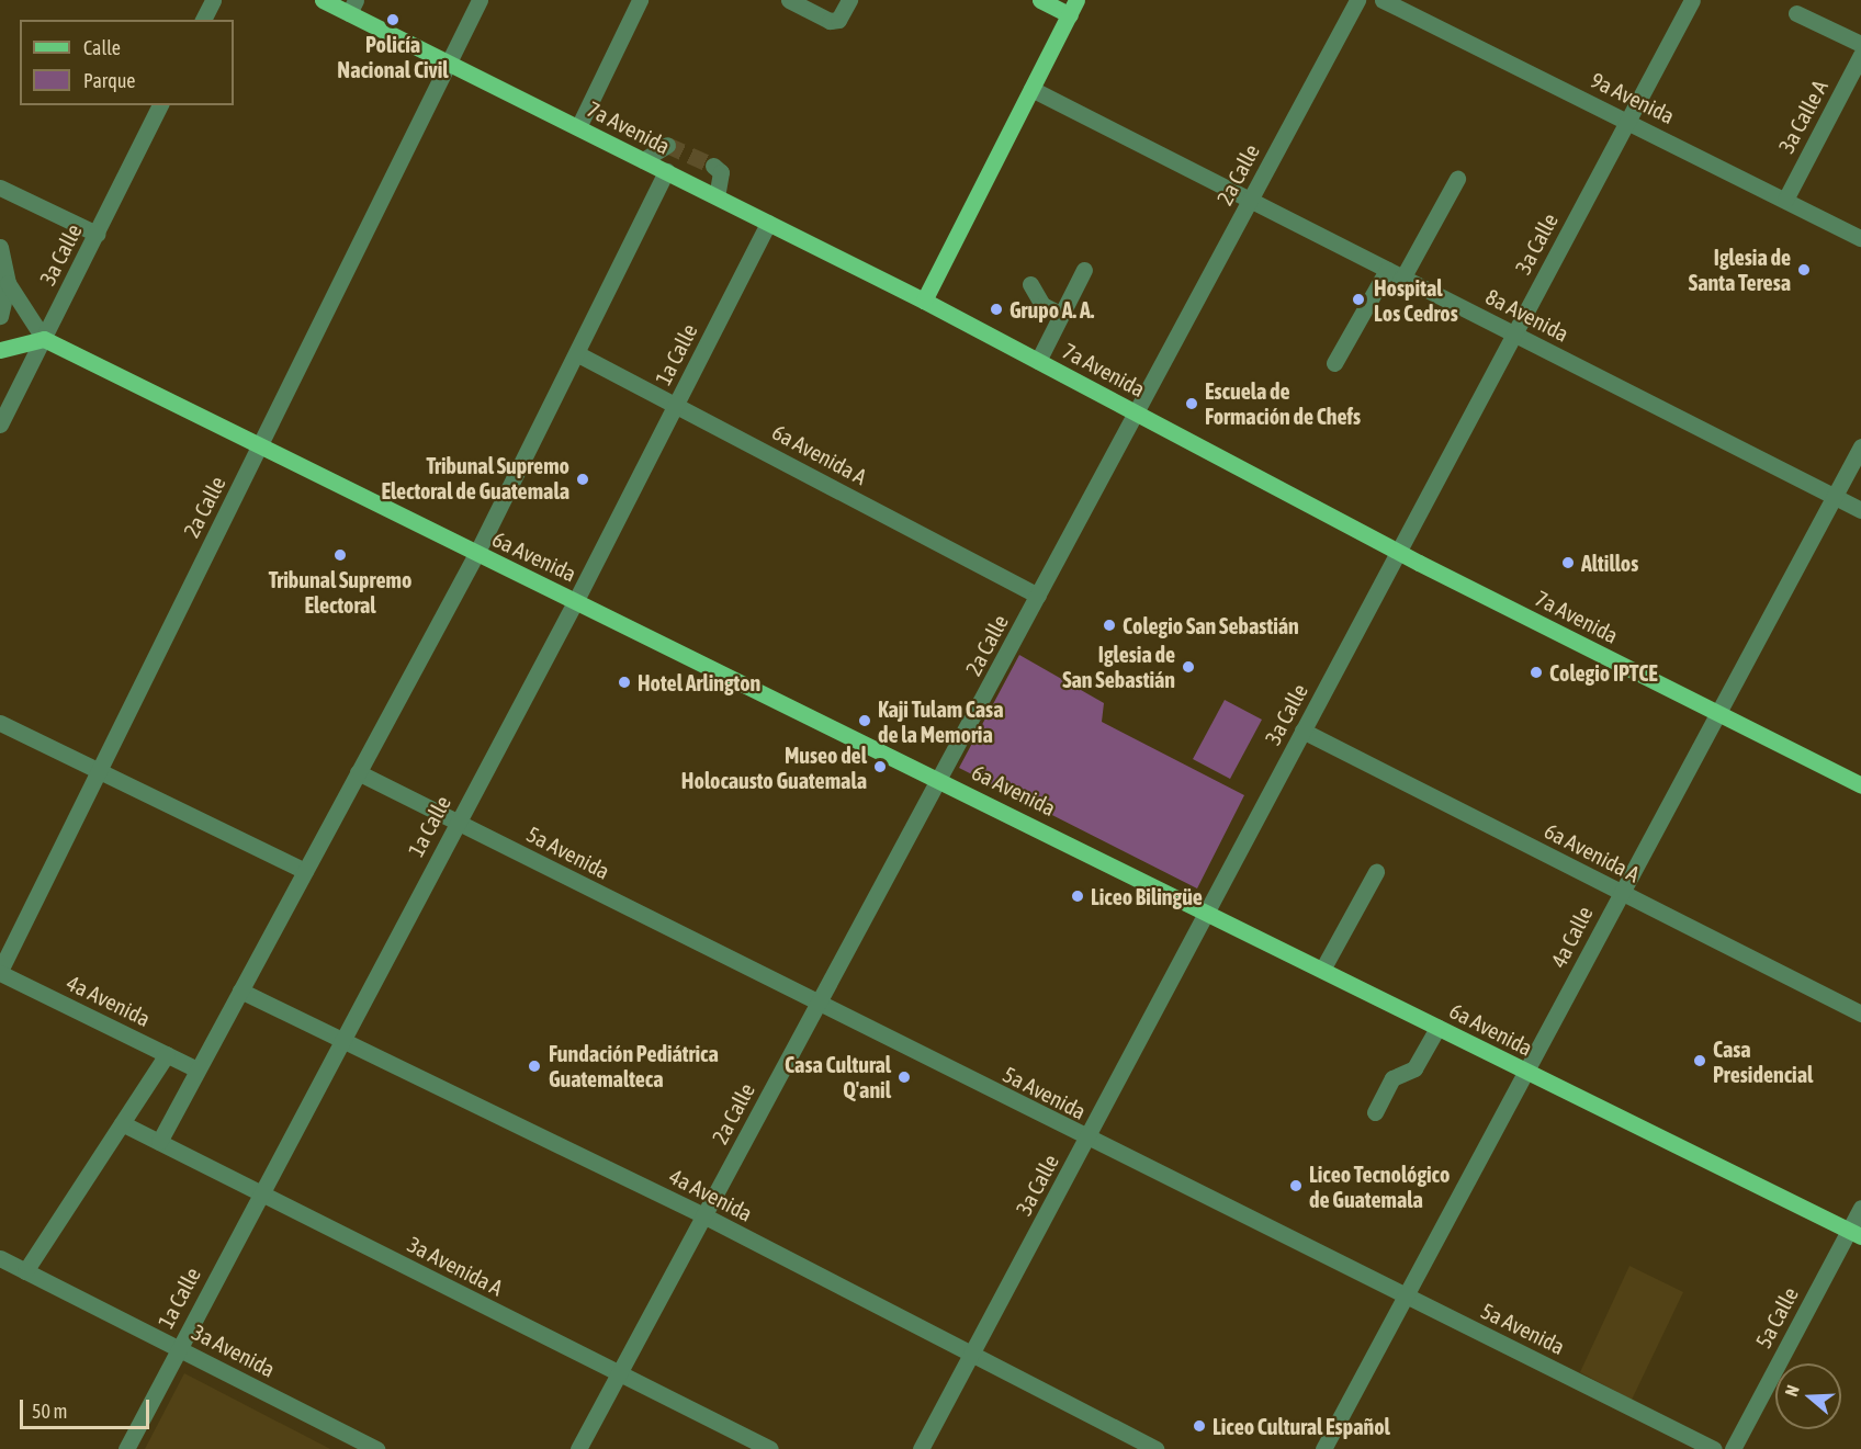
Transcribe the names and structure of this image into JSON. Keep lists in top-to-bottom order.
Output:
{
  "streets": {
    "main road": ["7a Avenida", "6a Avenida"],
    "street": [
      "9a Avenida",
      "3a Calle A",
      "2a Calle",
      "3a Calle",
      "8a Avenida",
      "1a Calle",
      "6a Avenida A",
      "5a Avenida",
      "4a Calle",
      "4a Avenida",
      "3a Avenida A",
      "5a Calle",
      "3a Avenida"
    ]
  },
  "crossings": [
    ["9a Avenida", "3a Calle A"],
    ["9a Avenida", "3a Calle"],
    ["7a Avenida", "2a Calle"],
    ["7a Avenida", "3a Calle"],
    ["7a Avenida", "1a Calle"],
    ["7a Avenida", "4a Calle"],
    ["2a Calle", "8a Avenida"],
    ["2a Calle", "6a Avenida A"],
    ["2a Calle", "6a Avenida"],
    ["2a Calle", "5a Avenida"],
    ["2a Calle", "4a Avenida"],
    ["2a Calle", "3a Avenida A"],
    ["3a Calle", "8a Avenida"],
    ["3a Calle", "6a Avenida A"],
    ["3a Calle", "6a Avenida"],
    ["3a Calle", "5a Avenida"],
    ["3a Calle", "4a Avenida"],
    ["8a Avenida", "4a Calle"],
    ["1a Calle", "6a Avenida A"],
    ["1a Calle", "6a Avenida"],
    ["1a Calle", "5a Avenida"],
    ["1a Calle", "4a Avenida"],
    ["1a Calle", "3a Avenida A"],
    ["1a Calle", "3a Avenida"],
    ["6a Avenida A", "4a Calle"],
    ["6a Avenida", "4a Calle"],
    ["6a Avenida", "5a Calle"],
    ["5a Avenida", "4a Calle"]
  ],
  "places": [
    "Policía Nacional Civil",
    "Iglesia de Santa Teresa",
    "Hospital Los Cedros",
    "Grupo A. A.",
    "Escuela de Formación de Chefs",
    "Tribunal Supremo Electoral de Guatemala",
    "Tribunal Supremo Electoral",
    "Altillos",
    "Colegio San Sebastián",
    "Iglesia de San Sebastián",
    "Colegio IPTCE",
    "Hotel Arlington",
    "Kaji Tulam Casa de la Memoria",
    "Museo del Holocausto Guatemala",
    "Liceo Bilingüe",
    "Casa Presidencial",
    "Fundación Pediátrica Guatemalteca",
    "Casa Cultural Q'anil",
    "Liceo Tecnológico de Guatemala",
    "Liceo Cultural Español"
  ],
  "legend": ["Calle", "Parque"],
  "scale_bar": "50 m",
  "north": "left"
}
